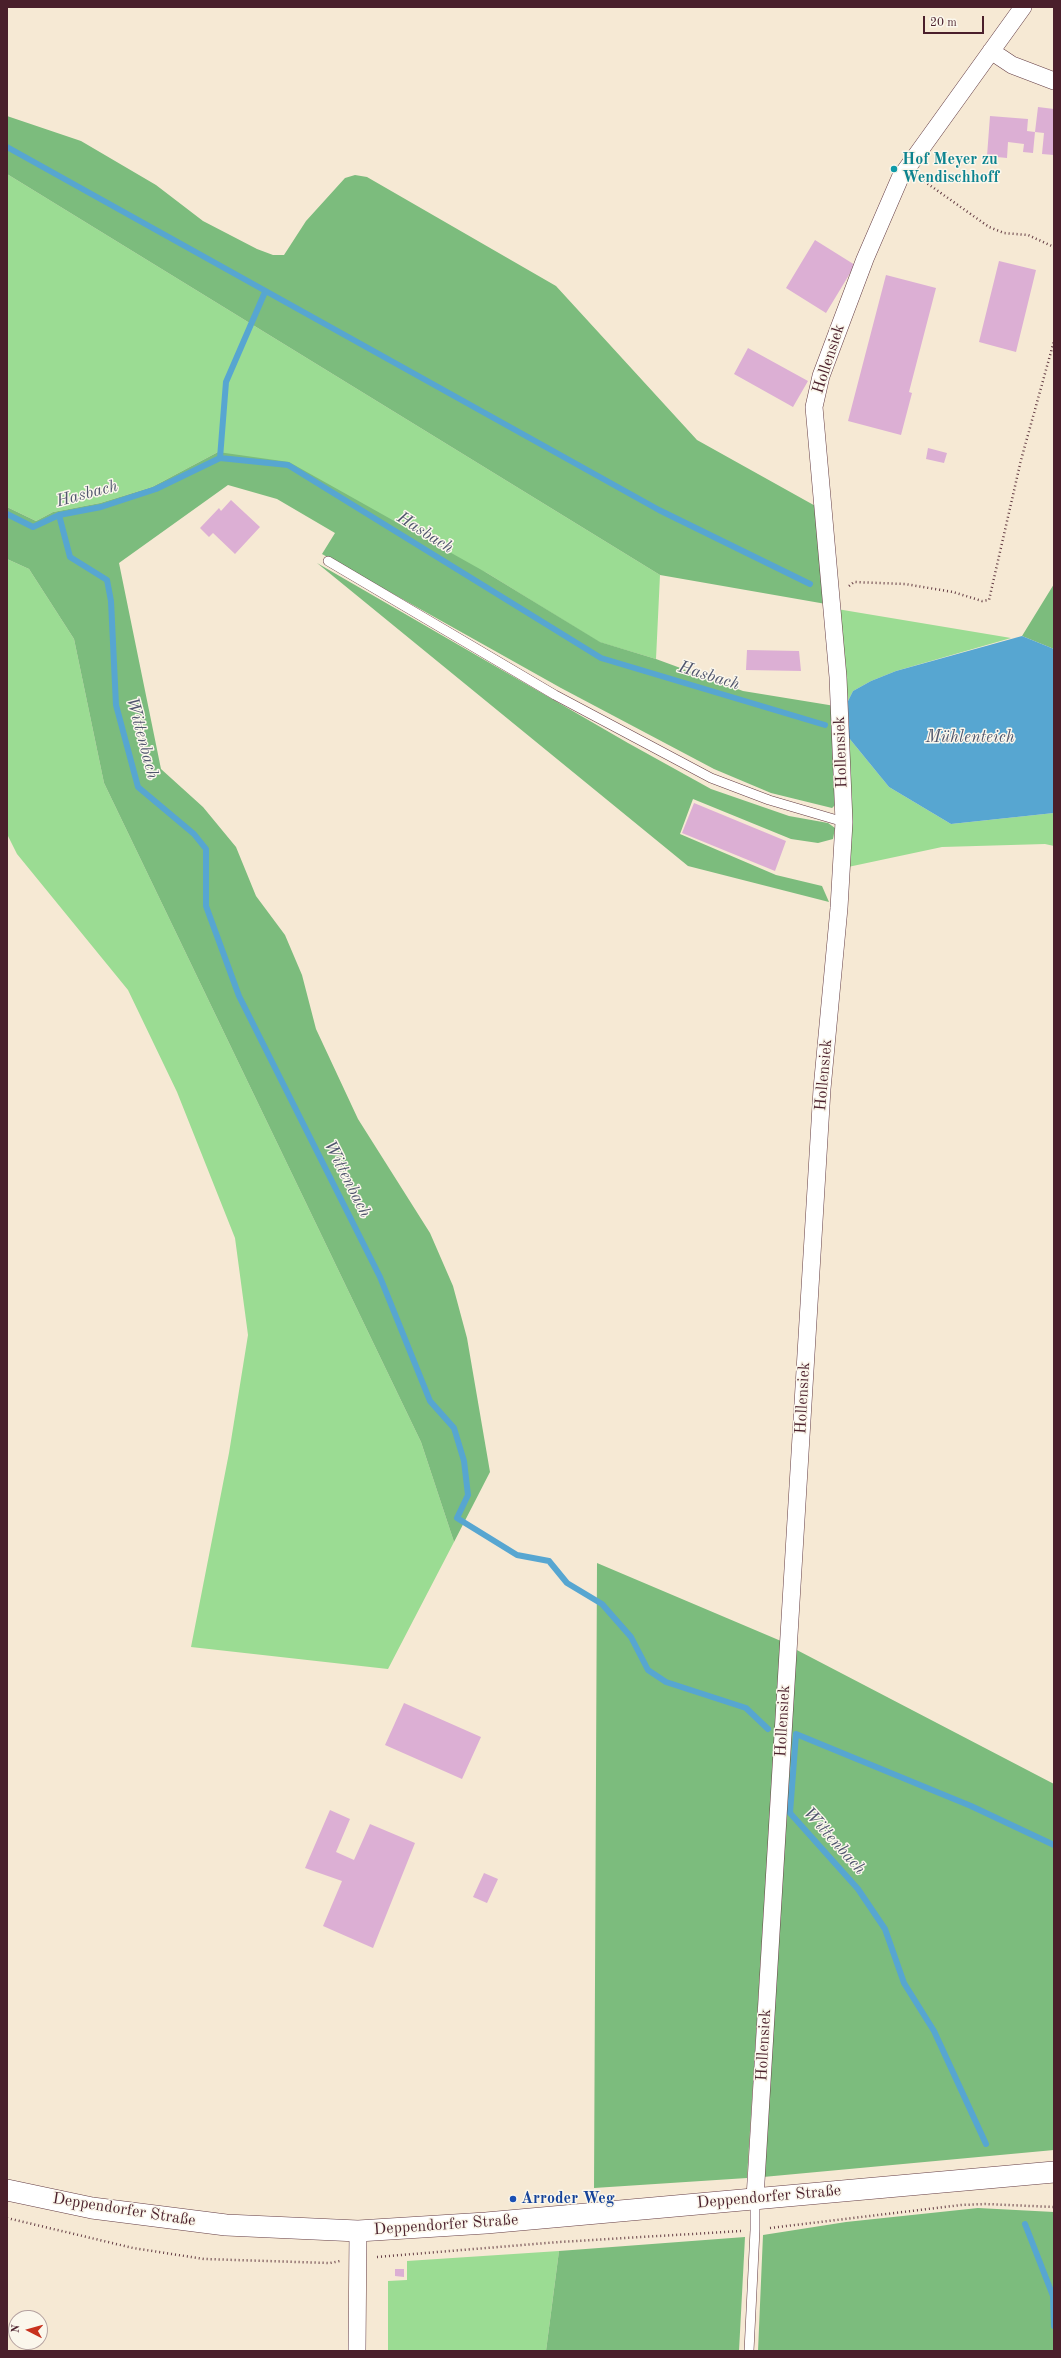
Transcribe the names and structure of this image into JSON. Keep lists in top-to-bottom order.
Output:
{
  "streets": {
    "street": ["Hollensiek", "Deppendorfer Straße"]
  },
  "crossings": [
    ["Hollensiek", "Deppendorfer Straße"]
  ],
  "water": ["Hasbach", "Wittenbach", "Mühlenteich"],
  "places": ["Hof Meyer zu Wendischhoff", "Arroder Weg"],
  "scale_bar": "20 m",
  "north": "left"
}
